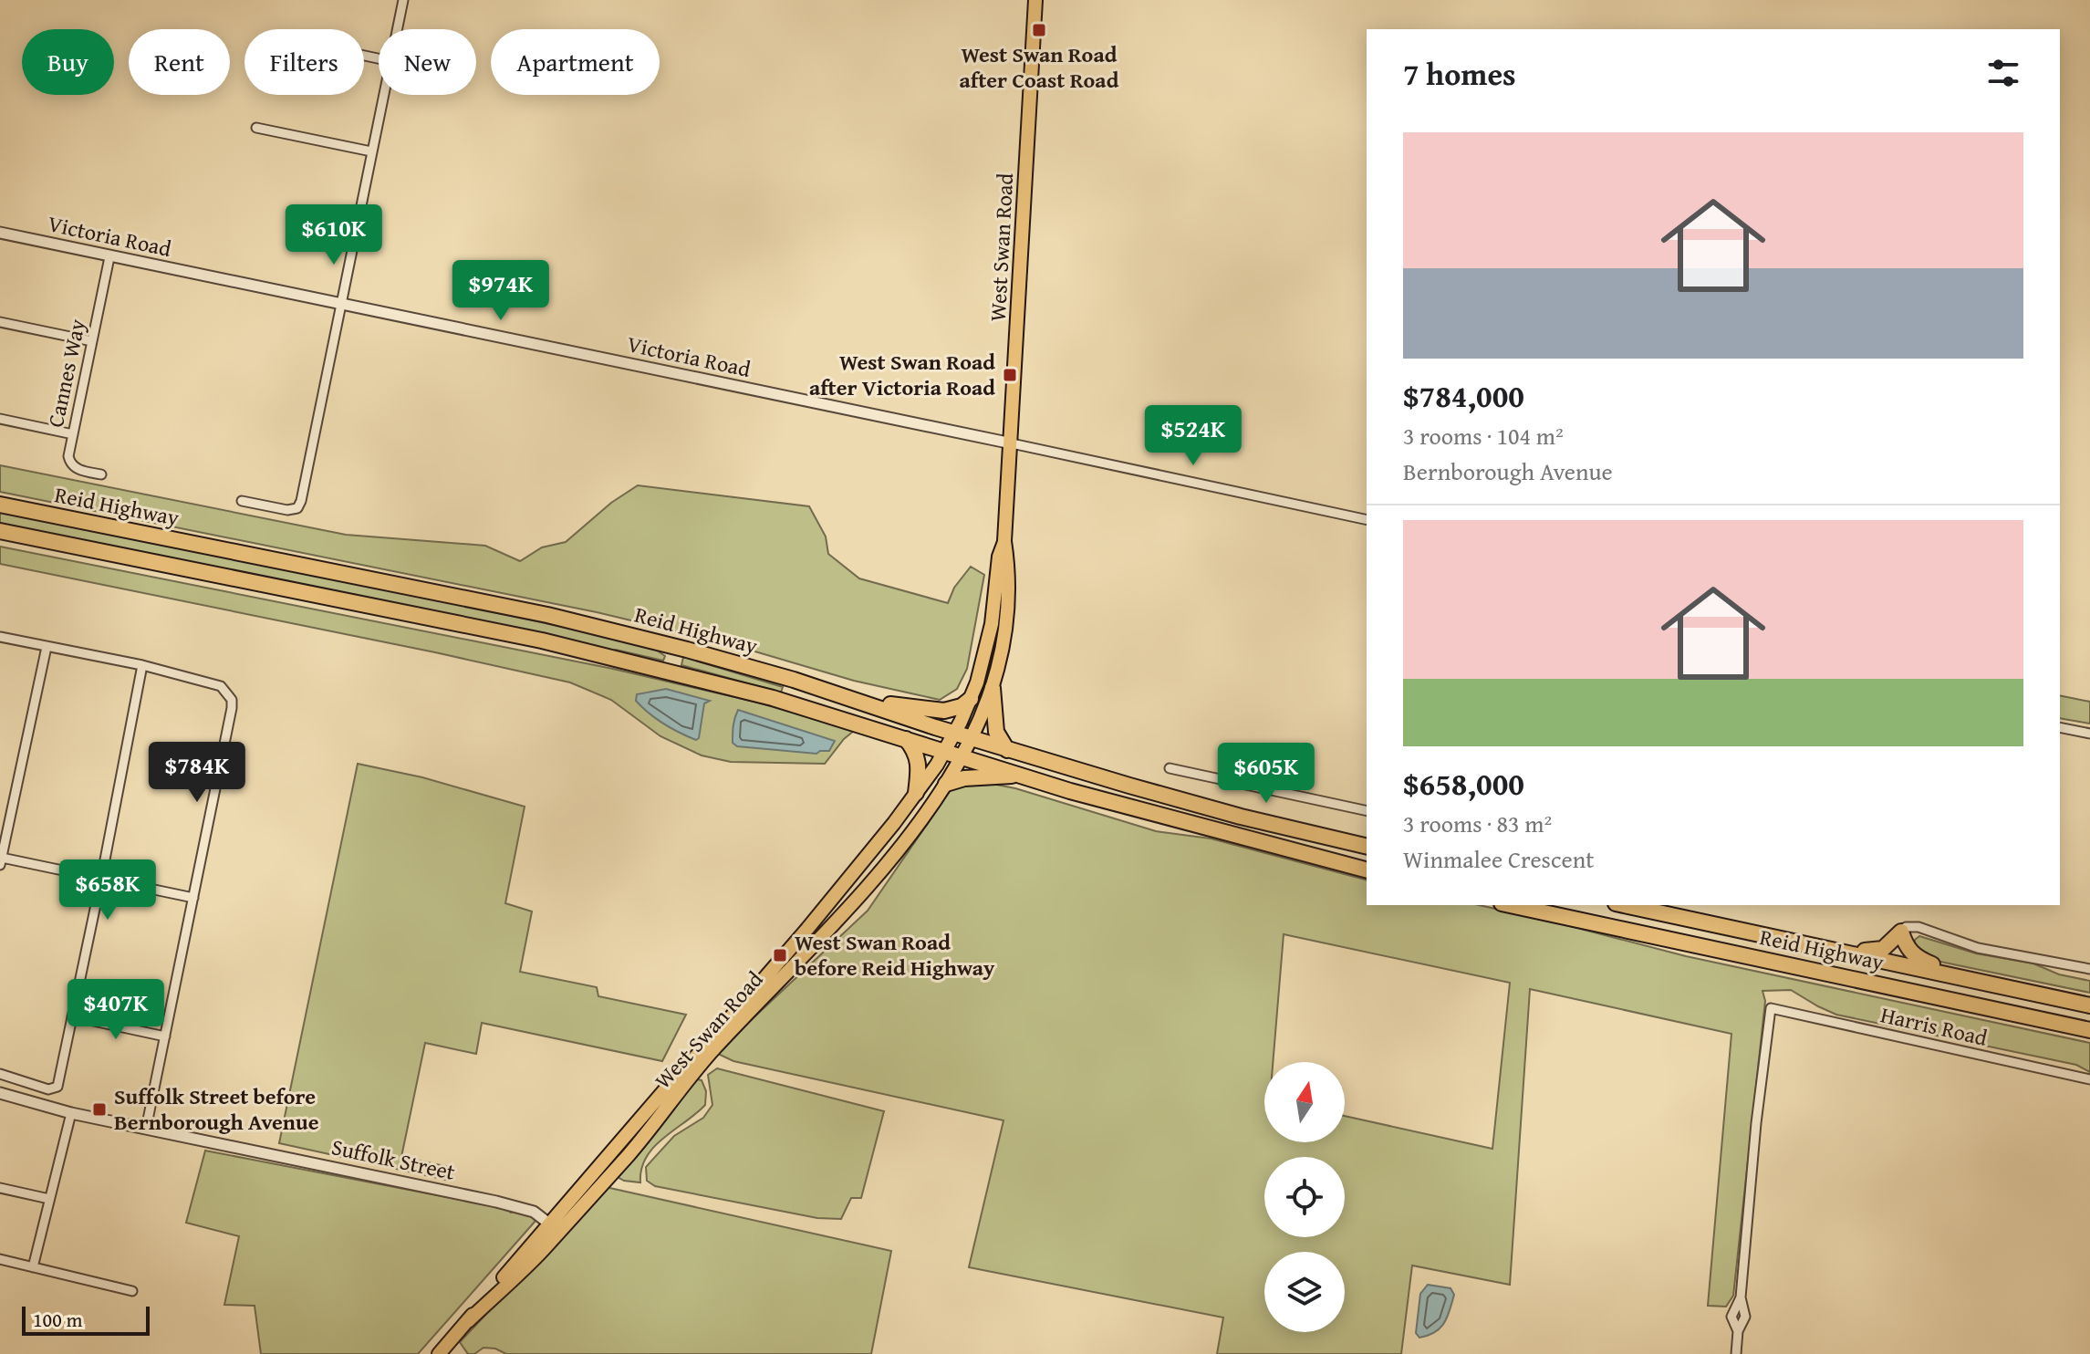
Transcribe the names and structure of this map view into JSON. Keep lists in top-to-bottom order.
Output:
{
  "streets": {
    "highway": ["Reid Highway"],
    "main road": ["West Swan Road"],
    "street": [
      "Victoria Road",
      "Cannes Way",
      "Harris Road",
      "Suffolk Street"
    ]
  },
  "crossings": [
    ["Victoria Road", "West Swan Road"],
    ["Victoria Road", "Cannes Way"],
    ["West Swan Road", "Reid Highway"],
    ["West Swan Road", "Suffolk Street"]
  ],
  "places": {
    "transit": [
      "West Swan Road after Coast Road",
      "West Swan Road after Victoria Road",
      "West Swan Road before Reid Highway",
      "Suffolk Street before Bernborough Avenue"
    ]
  },
  "scale_bar": "100 m",
  "north": "top",
  "page": {
    "chip": [
      "Buy",
      "Rent",
      "Filters",
      "New",
      "Apartment"
    ],
    "heading": "7 homes",
    "list": [
      {
        "name": "$784,000",
        "note": "3 rooms · 104 m² · Bernborough Avenue"
      },
      {
        "name": "$658,000",
        "note": "3 rooms · 83 m² · Winmalee Crescent"
      }
    ],
    "price": [
      "$610K",
      "$974K",
      "$524K",
      "$784K",
      "$605K",
      "$658K",
      "$407K"
    ],
    "scale": "100 m"
  }
}
